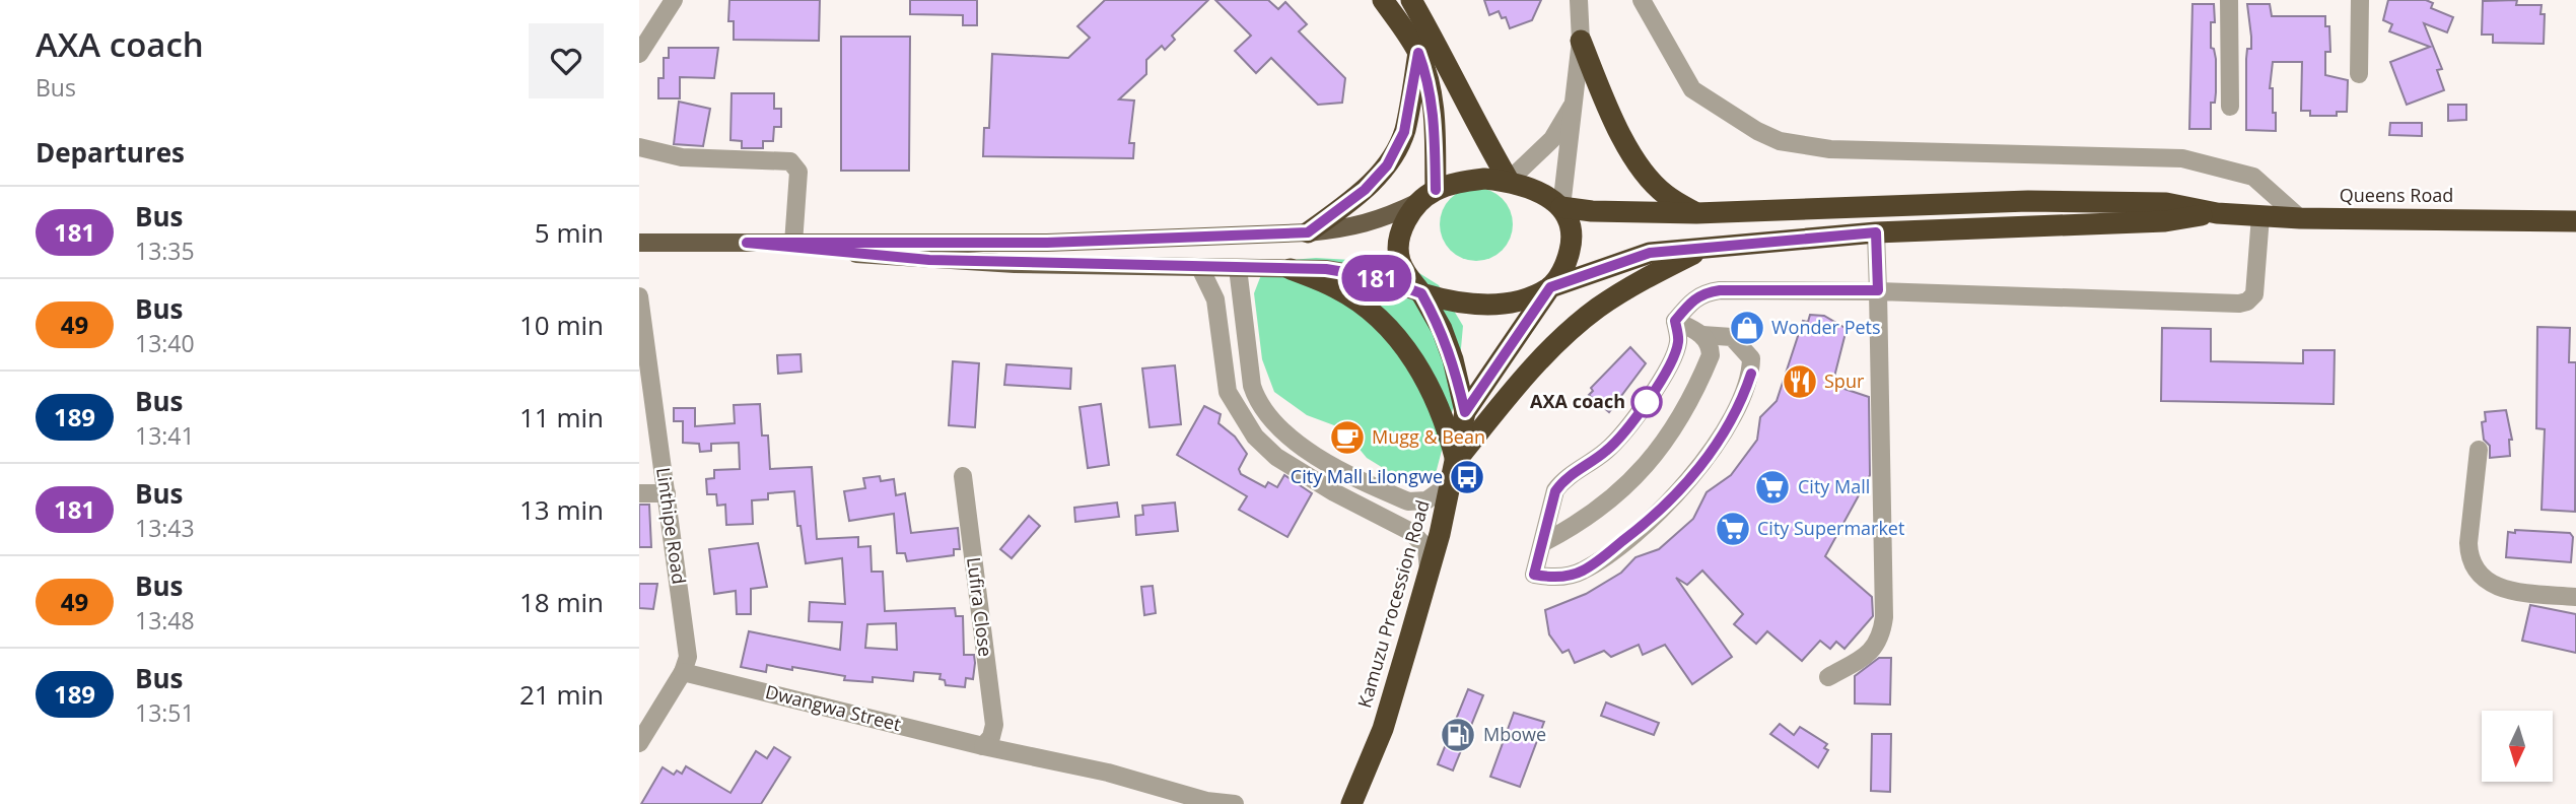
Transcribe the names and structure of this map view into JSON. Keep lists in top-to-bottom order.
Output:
{
  "streets": {
    "highway": ["Queens Road", "Kamuzu Procession Road"],
    "street": ["Linthipe Road", "Lufira Close", "Dwangwa Street"]
  },
  "crossings": [
    ["Linthipe Road", "Dwangwa Street"],
    ["Lufira Close", "Dwangwa Street"]
  ],
  "places": {
    "shop": ["Wonder Pets"],
    "restaurant": ["Spur"],
    "other": ["AXA coach"],
    "cafe": ["Mugg & Bean"],
    "bus stop": ["City Mall Lilongwe"],
    "supermarket": ["City Mall", "City Supermarket"],
    "fuel station": ["Mbowe"]
  },
  "lines": ["bus line 181"],
  "north": "bottom",
  "page": {
    "heading": [
      ["AXA coach", "Bus"],
      "Departures"
    ],
    "on_map": "181",
    "list": [
      {
        "mark": "181",
        "name": "Bus",
        "note": "13:35",
        "value": "5 min"
      },
      {
        "mark": "49",
        "name": "Bus",
        "note": "13:40",
        "value": "10 min"
      },
      {
        "mark": "189",
        "name": "Bus",
        "note": "13:41",
        "value": "11 min"
      },
      {
        "mark": "181",
        "name": "Bus",
        "note": "13:43",
        "value": "13 min"
      },
      {
        "mark": "49",
        "name": "Bus",
        "note": "13:48",
        "value": "18 min"
      },
      {
        "mark": "189",
        "name": "Bus",
        "note": "13:51",
        "value": "21 min"
      }
    ]
  }
}
